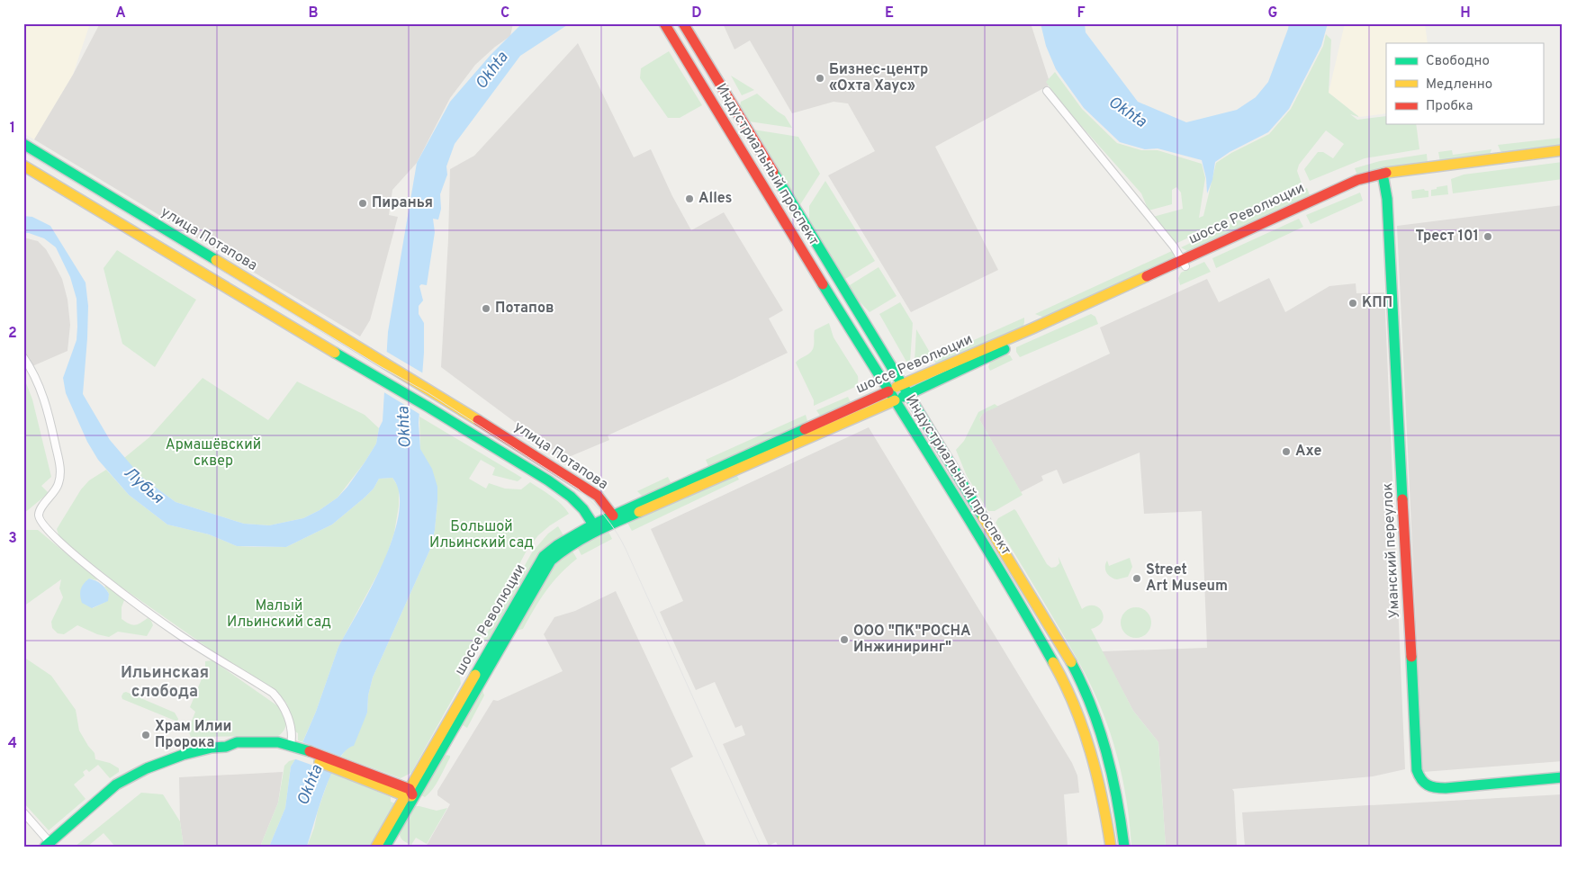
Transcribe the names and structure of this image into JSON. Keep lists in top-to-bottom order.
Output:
{
  "streets": {
    "main road": [
      "Индустриальный проспект",
      "шоссе Революции",
      "улица Потапова",
      "Уманский переулок"
    ]
  },
  "crossings": [
    ["Индустриальный проспект", "шоссе Революции"],
    ["шоссе Революции", "улица Потапова"],
    ["шоссе Революции", "Уманский переулок"]
  ],
  "districts": ["Ильинская слобода"],
  "water": ["Okhta", "Лубья"],
  "parks": ["Армашёвский сквер", "Большой Ильинский сад", "Малый Ильинский сад"],
  "places": [
    "Бизнес-центр «Охта Хаус»",
    "Alles",
    "Пиранья",
    "Трест 101",
    "КПП",
    "Потапов",
    "Ахе",
    "Street Art Museum",
    "ООО \"ПК\"РОСНА Инжиниринг\"",
    "Храм Илии Пророка"
  ],
  "legend": ["Свободно", "Медленно", "Пробка"],
  "grid": {
    "columns": [
      "A",
      "B",
      "C",
      "D",
      "E",
      "F",
      "G",
      "H"
    ],
    "rows": [
      "1",
      "2",
      "3",
      "4"
    ]
  }
}
